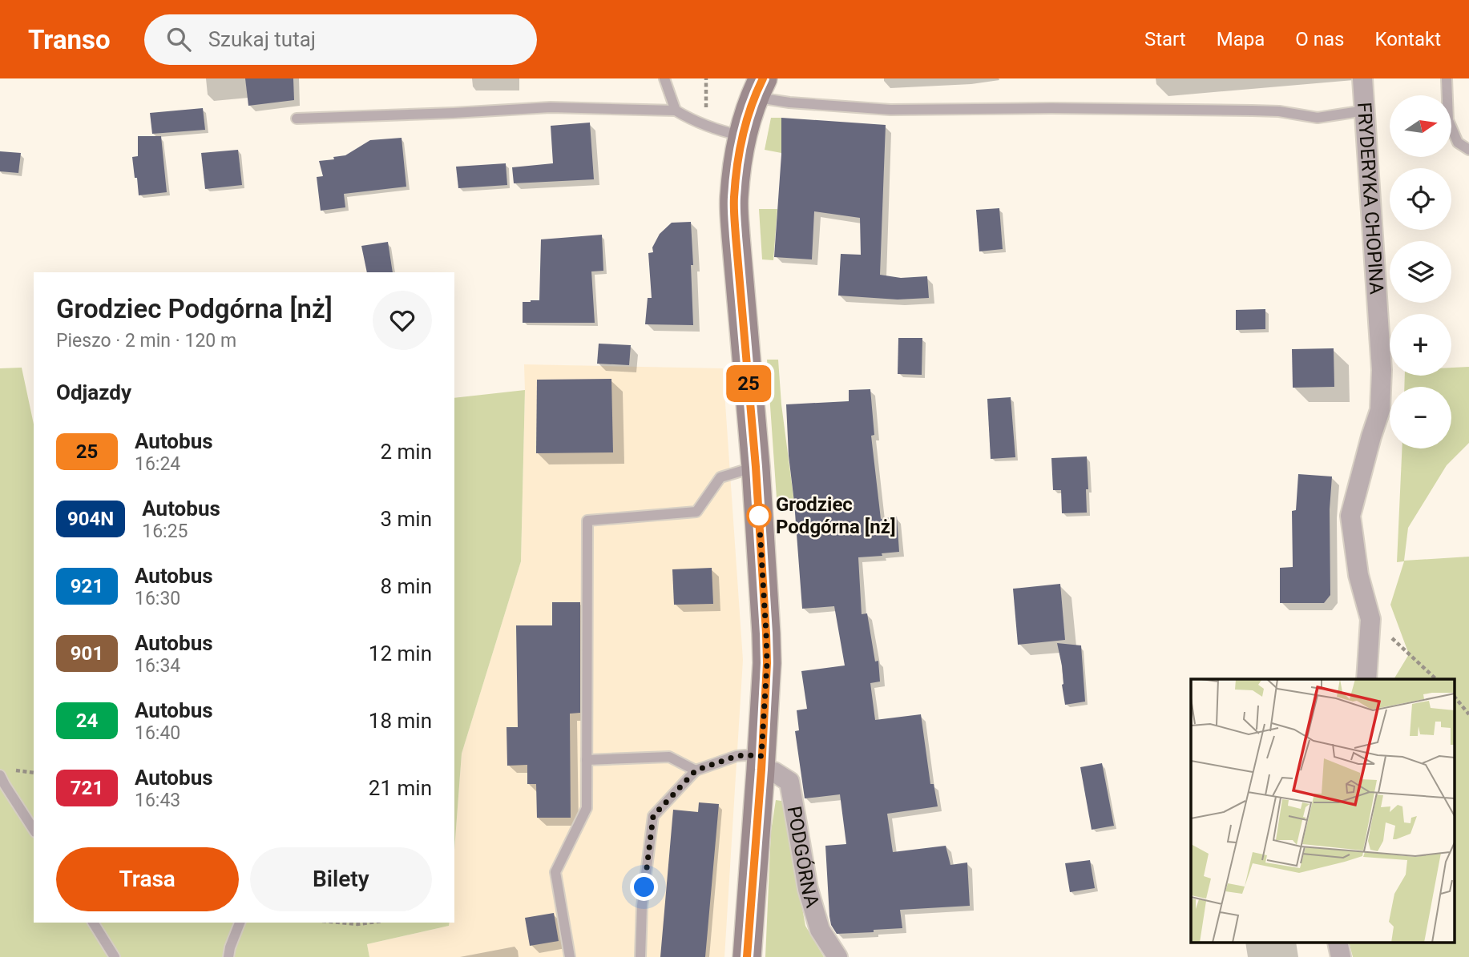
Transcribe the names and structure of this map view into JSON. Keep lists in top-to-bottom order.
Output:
{
  "streets": {
    "street": ["FRYDERYKA CHOPINA", "PODGÓRNA"]
  },
  "places": ["Grodziec Podgórna [nż]"],
  "lines": ["bus line 25"],
  "north": "right",
  "page": {
    "header": "Transo",
    "search": "Szukaj tutaj",
    "nav": [
      "Start",
      "Mapa",
      "O nas",
      "Kontakt"
    ],
    "on_map": "25",
    "map_buttons": ["+", "−"],
    "heading": [
      ["Grodziec Podgórna [nż]", "Pieszo · 2 min · 120 m"],
      "Odjazdy"
    ],
    "list": [
      {
        "mark": "25",
        "name": "Autobus",
        "note": "16:24",
        "value": "2 min"
      },
      {
        "mark": "904N",
        "name": "Autobus",
        "note": "16:25",
        "value": "3 min"
      },
      {
        "mark": "921",
        "name": "Autobus",
        "note": "16:30",
        "value": "8 min"
      },
      {
        "mark": "901",
        "name": "Autobus",
        "note": "16:34",
        "value": "12 min"
      },
      {
        "mark": "24",
        "name": "Autobus",
        "note": "16:40",
        "value": "18 min"
      },
      {
        "mark": "721",
        "name": "Autobus",
        "note": "16:43",
        "value": "21 min"
      }
    ],
    "buttons": ["Trasa", "Bilety"]
  }
}
